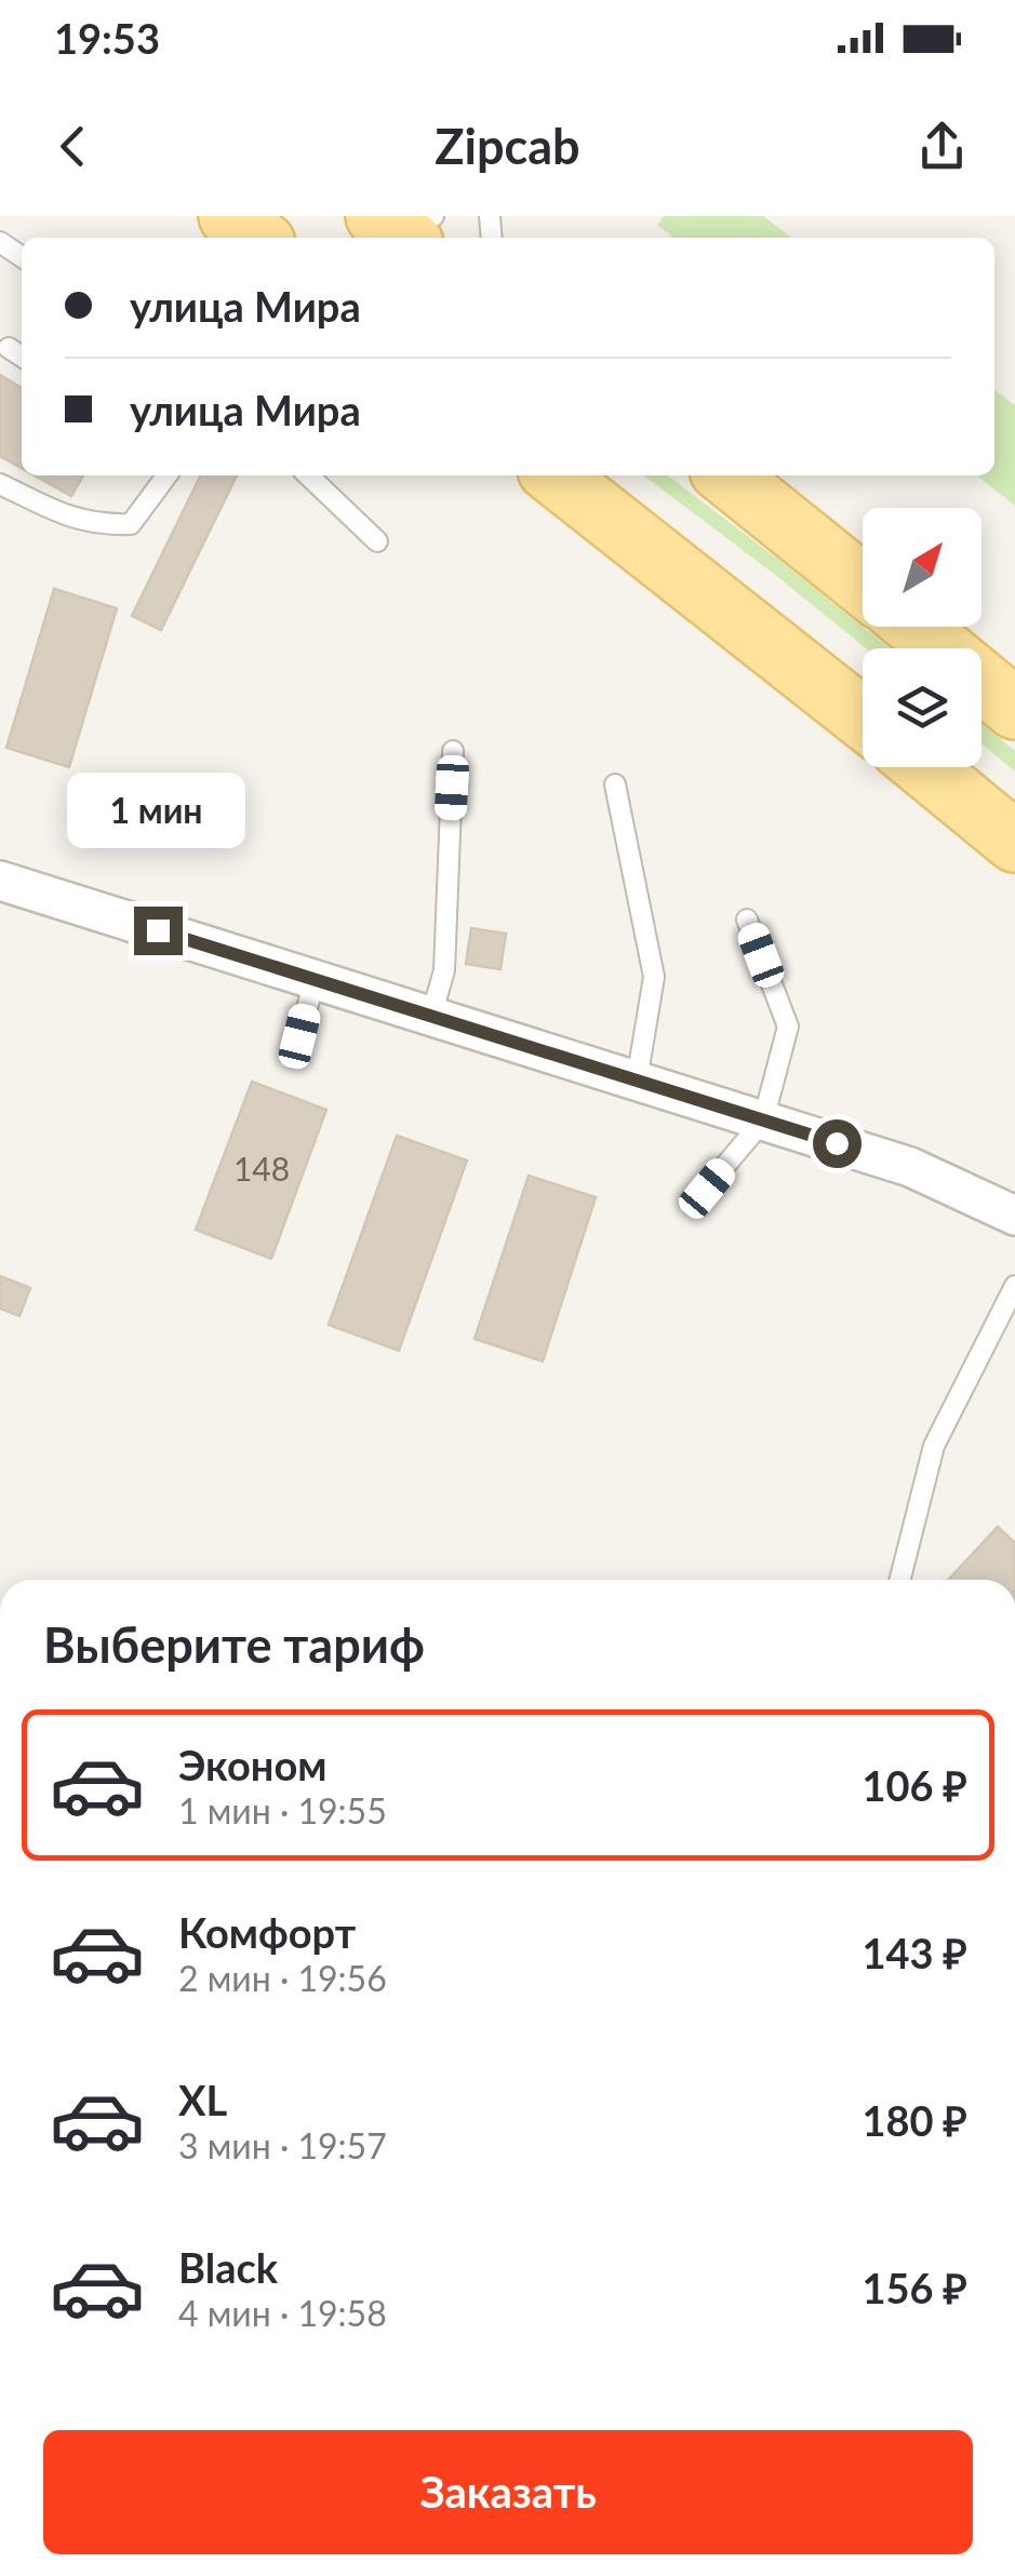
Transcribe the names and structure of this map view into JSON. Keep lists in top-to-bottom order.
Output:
{
  "house_numbers": ["148"],
  "north": "top right",
  "page": {
    "status": "19:53",
    "header": "Zipcab",
    "banner": ["улица Мира", "улица Мира"],
    "bubble": "1 мин",
    "heading": "Выберите тариф",
    "list": [
      {
        "name": "Эконом",
        "note": "1 мин · 19:55",
        "value": "106 ₽"
      },
      {
        "name": "Комфорт",
        "note": "2 мин · 19:56",
        "value": "143 ₽"
      },
      {
        "name": "XL",
        "note": "3 мин · 19:57",
        "value": "180 ₽"
      },
      {
        "name": "Black",
        "note": "4 мин · 19:58",
        "value": "156 ₽"
      }
    ],
    "buttons": "Заказать"
  }
}
